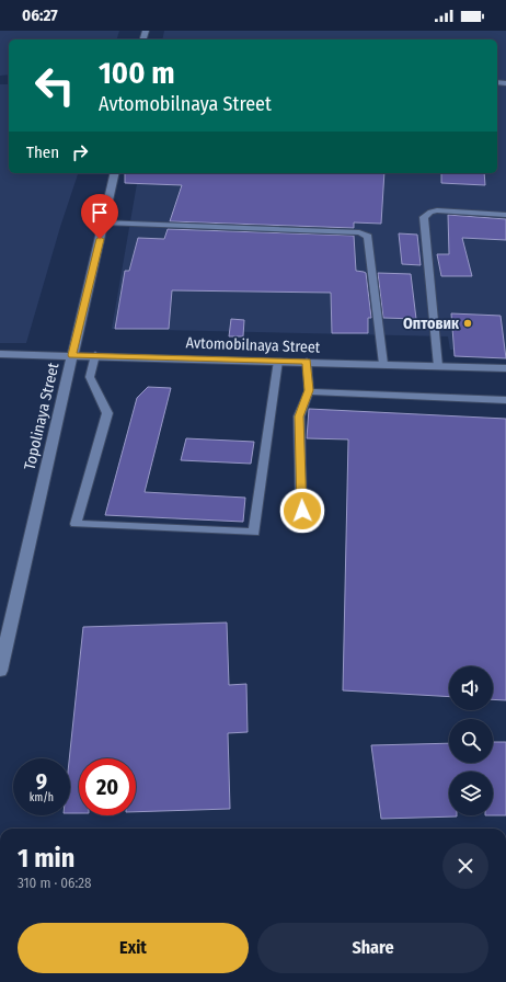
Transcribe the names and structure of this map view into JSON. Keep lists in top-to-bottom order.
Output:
{
  "streets": {
    "street": ["Avtomobilnaya Street", "Topolinaya Street"]
  },
  "crossings": [
    ["Avtomobilnaya Street", "Topolinaya Street"]
  ],
  "places": ["Оптовик"],
  "page": {
    "status": "06:27",
    "turn": ["100 m", "Avtomobilnaya Street"],
    "then": "Then",
    "speed": "9 km/h",
    "limit": "20",
    "heading": ["1 min", "310 m · 06:28"],
    "buttons": ["Exit", "Share"]
  }
}
